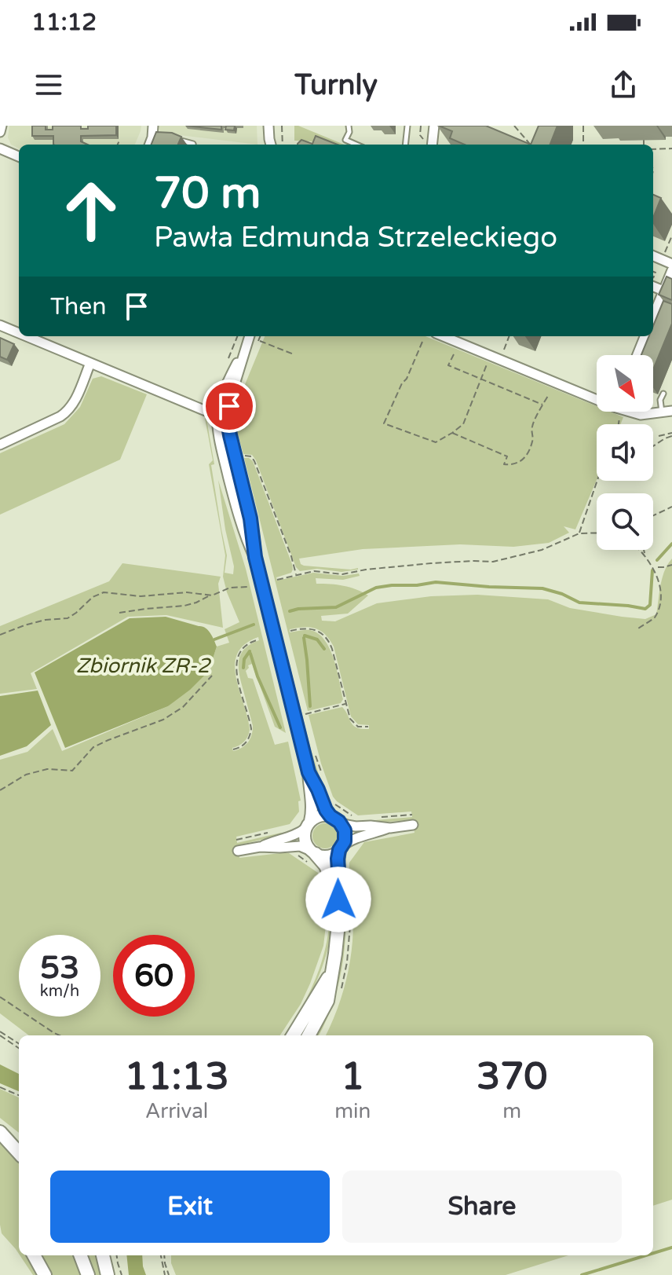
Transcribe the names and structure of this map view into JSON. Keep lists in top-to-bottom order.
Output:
{
  "water": ["Zbiornik ZR-2"],
  "north": "bottom right",
  "page": {
    "status": "11:12",
    "header": "Turnly",
    "turn": ["70 m", "Pawła Edmunda Strzeleckiego"],
    "then": "Then",
    "speed": "53 km/h",
    "limit": "60",
    "eta": [
      "11:13",
      "Arrival",
      "1",
      "min",
      "370",
      "m"
    ],
    "buttons": ["Exit", "Share"]
  }
}
